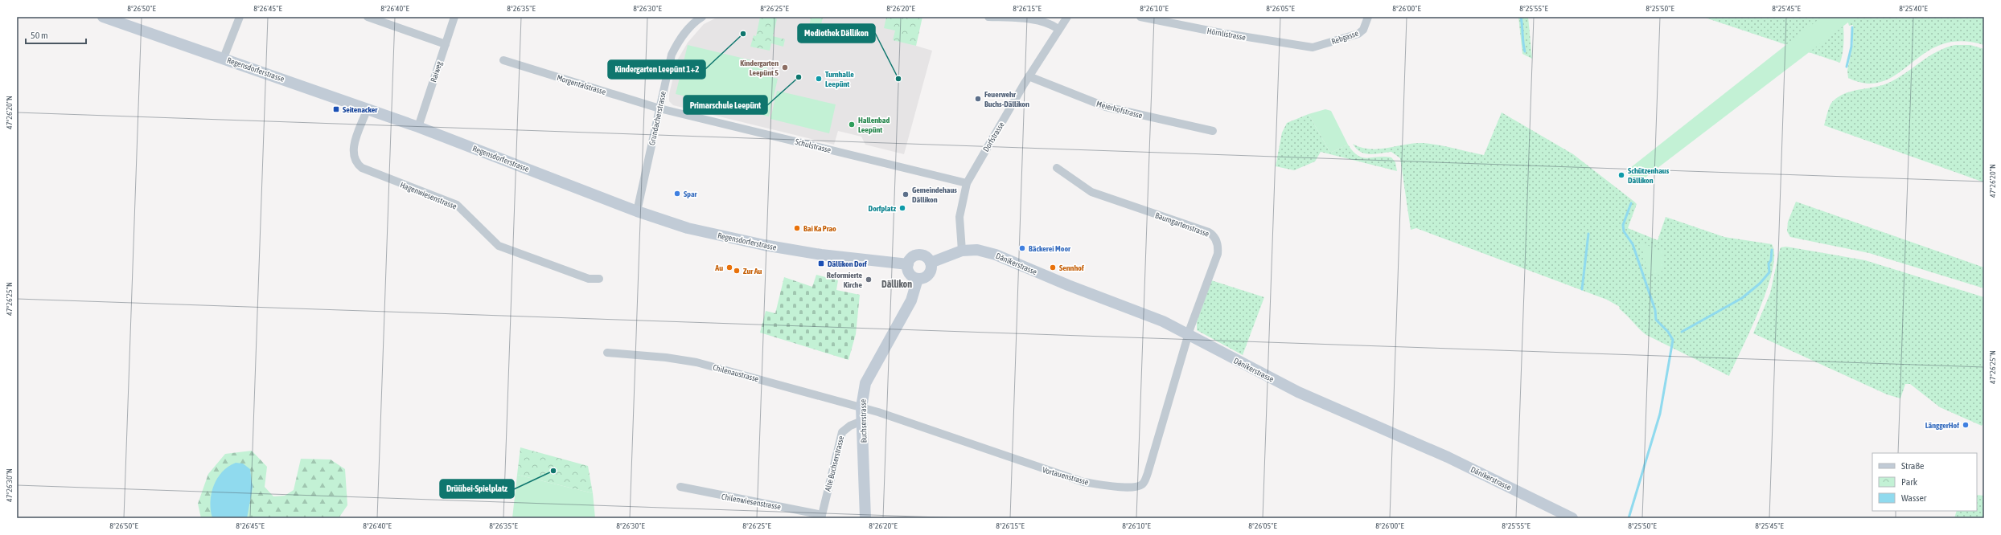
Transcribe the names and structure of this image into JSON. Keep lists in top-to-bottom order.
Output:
{
  "streets": {
    "street": [
      "Hörnlistrasse",
      "Rebgasse",
      "Regensdorferstrasse",
      "Raiweg",
      "Morgentalstrasse",
      "Meierhofstrasse",
      "Grundacherstrasse",
      "Dorfstrasse",
      "Schulstrasse",
      "Hagenwiesenstrasse",
      "Baumgartenstrasse",
      "Dänikerstrasse",
      "Chilenaustrasse",
      "Buchserstrasse",
      "Alte Buchserstrasse",
      "Vortauenstrasse",
      "Chilenwiesenstrasse"
    ]
  },
  "crossings": [
    ["Hörnlistrasse", "Rebgasse"],
    ["Regensdorferstrasse", "Raiweg"],
    ["Regensdorferstrasse", "Grundacherstrasse"],
    ["Regensdorferstrasse", "Hagenwiesenstrasse"],
    ["Regensdorferstrasse", "Dänikerstrasse"],
    ["Regensdorferstrasse", "Buchserstrasse"],
    ["Morgentalstrasse", "Grundacherstrasse"],
    ["Morgentalstrasse", "Schulstrasse"],
    ["Meierhofstrasse", "Dorfstrasse"],
    ["Grundacherstrasse", "Schulstrasse"],
    ["Dorfstrasse", "Schulstrasse"],
    ["Dorfstrasse", "Dänikerstrasse"],
    ["Baumgartenstrasse", "Dänikerstrasse"],
    ["Baumgartenstrasse", "Vortauenstrasse"],
    ["Dänikerstrasse", "Buchserstrasse"],
    ["Dänikerstrasse", "Vortauenstrasse"],
    ["Chilenaustrasse", "Buchserstrasse"],
    ["Chilenaustrasse", "Vortauenstrasse"],
    ["Buchserstrasse", "Alte Buchserstrasse"],
    ["Buchserstrasse", "Vortauenstrasse"],
    ["Alte Buchserstrasse", "Chilenwiesenstrasse"]
  ],
  "districts": ["Dällikon"],
  "places": {
    "other": [
      "Kindergarten Leepünt 1+2",
      "Kindergarten Leepünt 5",
      "Primarschule Leepünt",
      "Turnhalle Leepünt",
      "Mediothek Dällikon",
      "Feuerwehr Buchs-Dällikon",
      "Hallenbad Leepünt",
      "Schützenhaus Dällikon",
      "Spar",
      "Gemeindehaus Dällikon",
      "Dorfplatz",
      "Bai Ka Prao",
      "Bäckerei Moor",
      "Au",
      "Sennhof",
      "Zur Au",
      "Reformierte Kirche",
      "LänggerHof",
      "Drüübei-Spielplatz"
    ],
    "transit": ["Seitenacker", "Dällikon Dorf"]
  },
  "legend": ["Straße", "Park", "Wasser"],
  "scale_bar": "50 m",
  "coordinates": [
    "8°26'50\"E",
    "8°26'45\"E",
    "8°26'40\"E",
    "8°26'35\"E",
    "8°26'30\"E",
    "8°26'25\"E",
    "8°26'20\"E",
    "8°26'15\"E",
    "8°26'10\"E",
    "8°26'05\"E",
    "8°26'00\"E",
    "8°25'55\"E",
    "8°25'50\"E",
    "8°25'45\"E",
    "8°25'40\"E",
    "47°26'20\"N",
    "47°26'25\"N",
    "47°26'30\"N"
  ]
}
